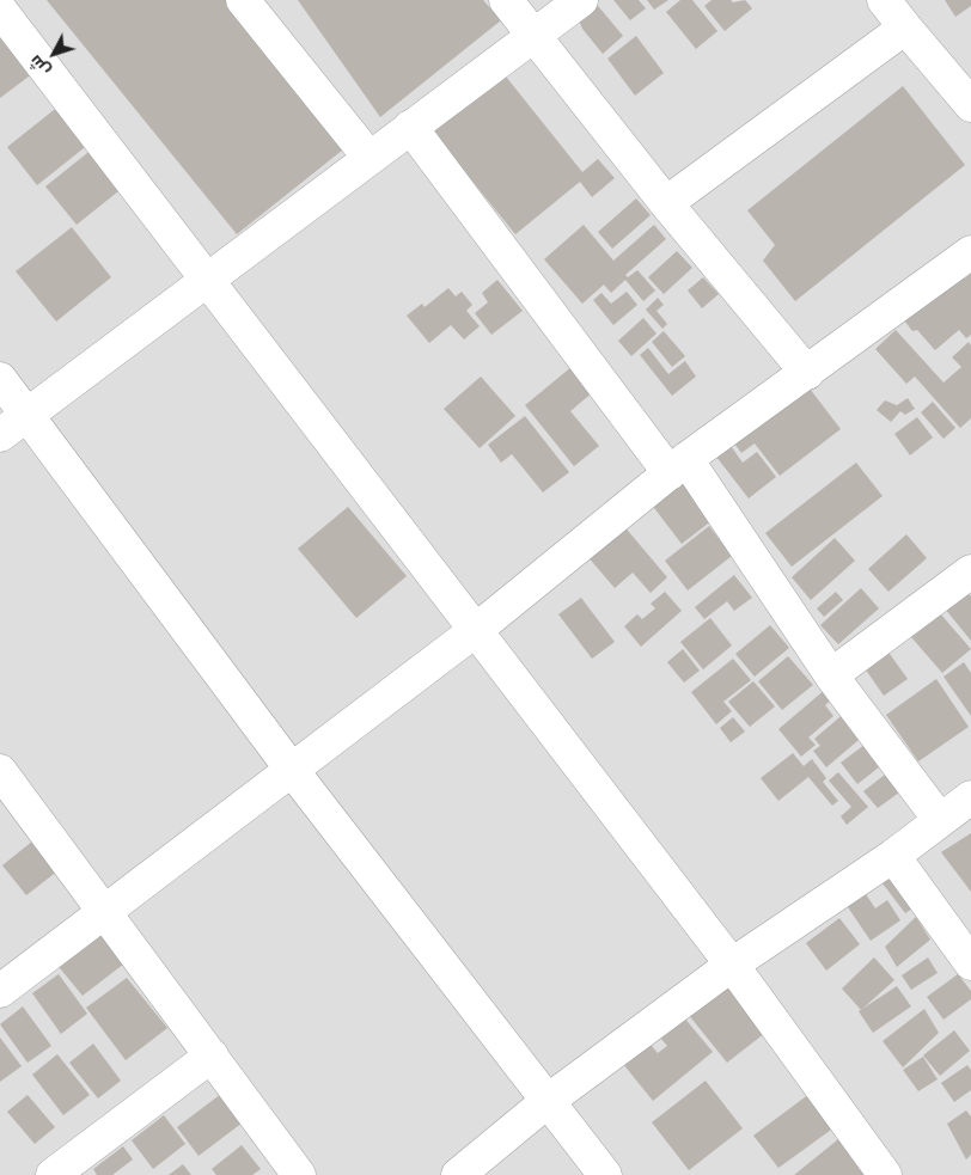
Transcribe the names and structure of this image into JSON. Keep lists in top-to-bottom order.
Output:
{
  "north": "bottom left"
}
